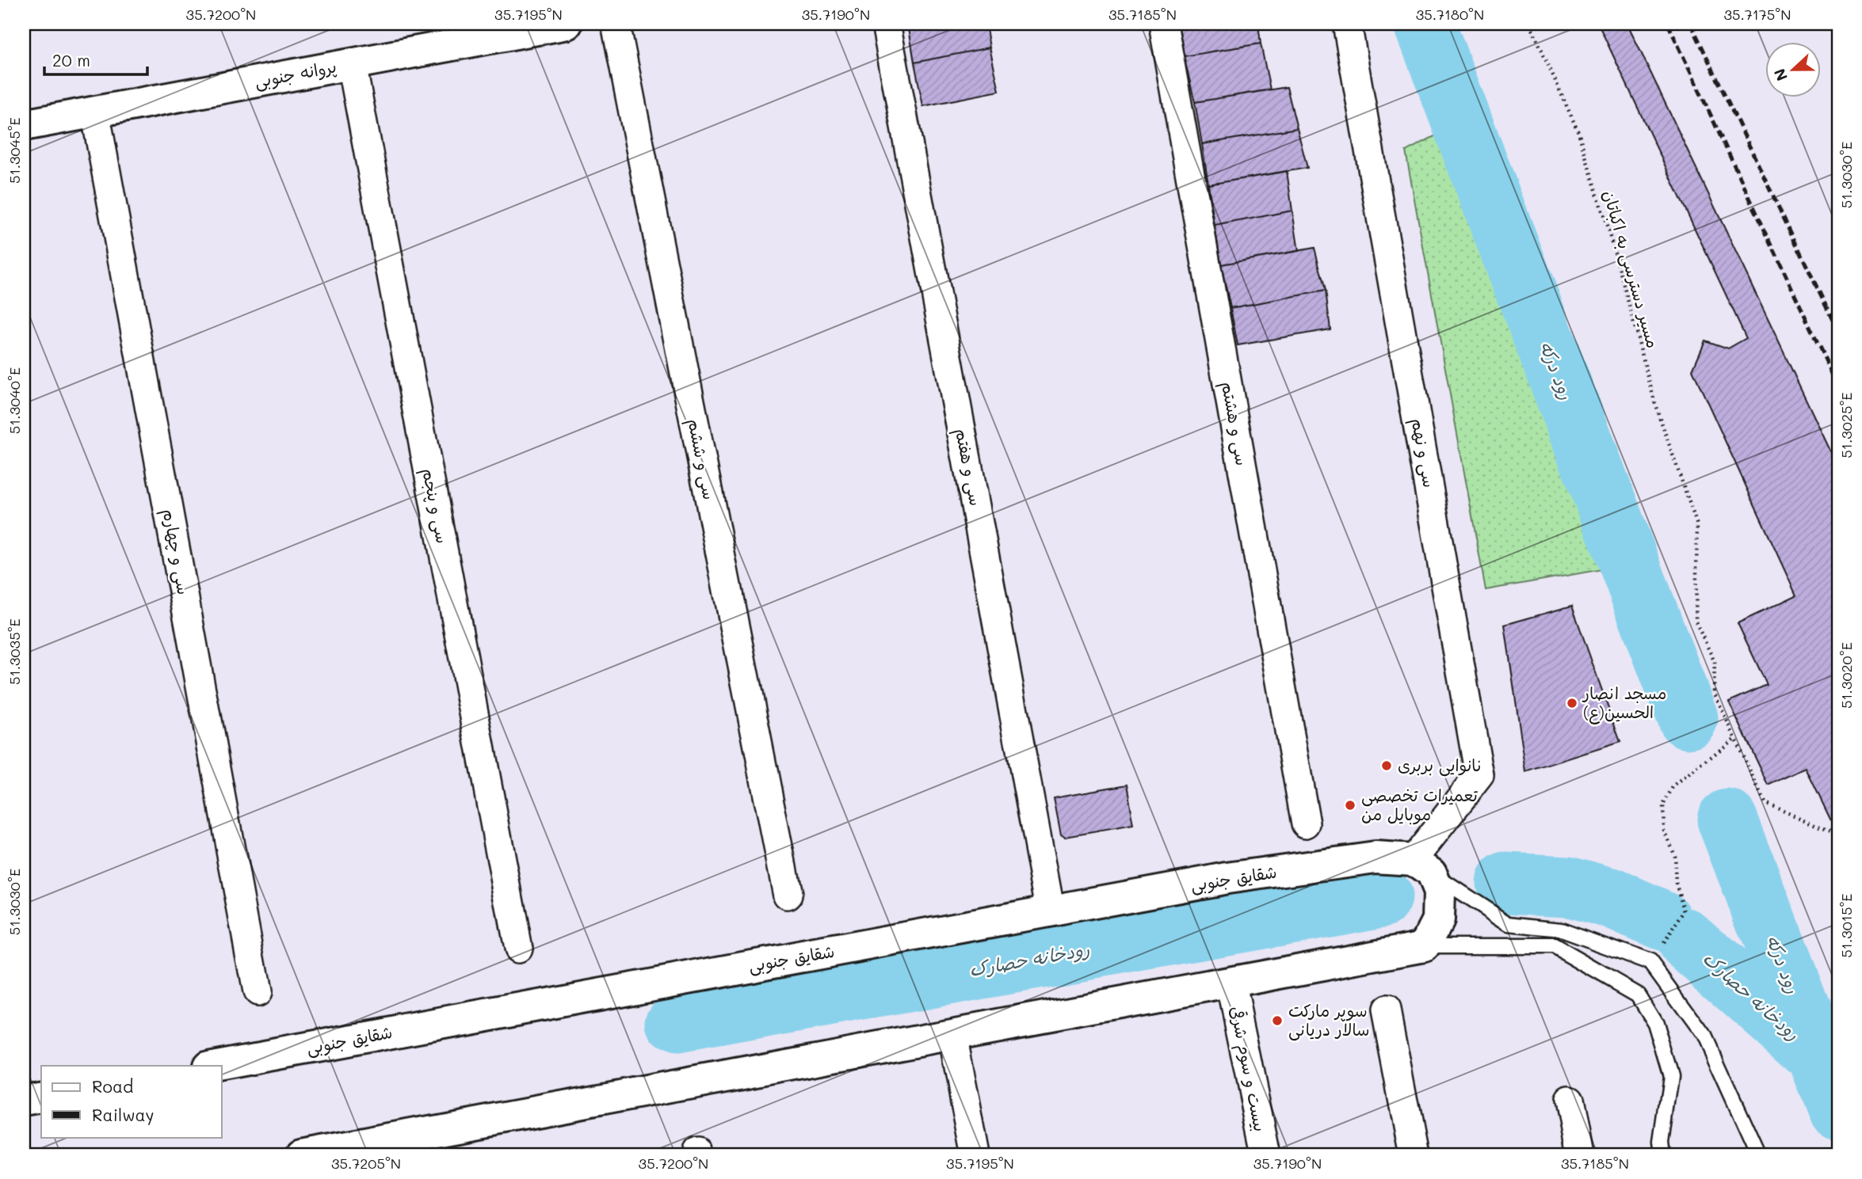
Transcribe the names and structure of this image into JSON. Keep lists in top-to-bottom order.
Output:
{
  "streets": {
    "main road": ["پروانه جنوبی", "شقایق جنوبی"],
    "street": [
      "سی و هشتم",
      "سی و نهم",
      "سی و ششم",
      "سی و هفتم",
      "سی و پنجم",
      "سی و چهارم",
      "بیست و سوم شرقی"
    ],
    "path": ["مسیر دسترسی به اکباتان"]
  },
  "crossings": [
    ["پروانه جنوبی", "سی و پنجم"],
    ["پروانه جنوبی", "سی و چهارم"],
    ["سی و نهم", "شقایق جنوبی"],
    ["سی و هفتم", "شقایق جنوبی"]
  ],
  "water": ["رود درکه", "رودخانه حصارک"],
  "places": [
    "مسجد انصار الحسین(ع)",
    "نانوایی بربری",
    "تعمیرات تخصصی موبایل من",
    "سوپر مارکت سالار دریانی"
  ],
  "legend": ["Road", "Railway"],
  "scale_bar": "20 m",
  "north": "left",
  "coordinates": [
    "35.7200°N",
    "35.7195°N",
    "35.7190°N",
    "35.7185°N",
    "35.7180°N",
    "35.7175°N",
    "51.3045°E",
    "51.3030°E",
    "51.3040°E",
    "51.3025°E",
    "51.3035°E",
    "51.3020°E",
    "51.3015°E",
    "35.7205°N"
  ]
}
